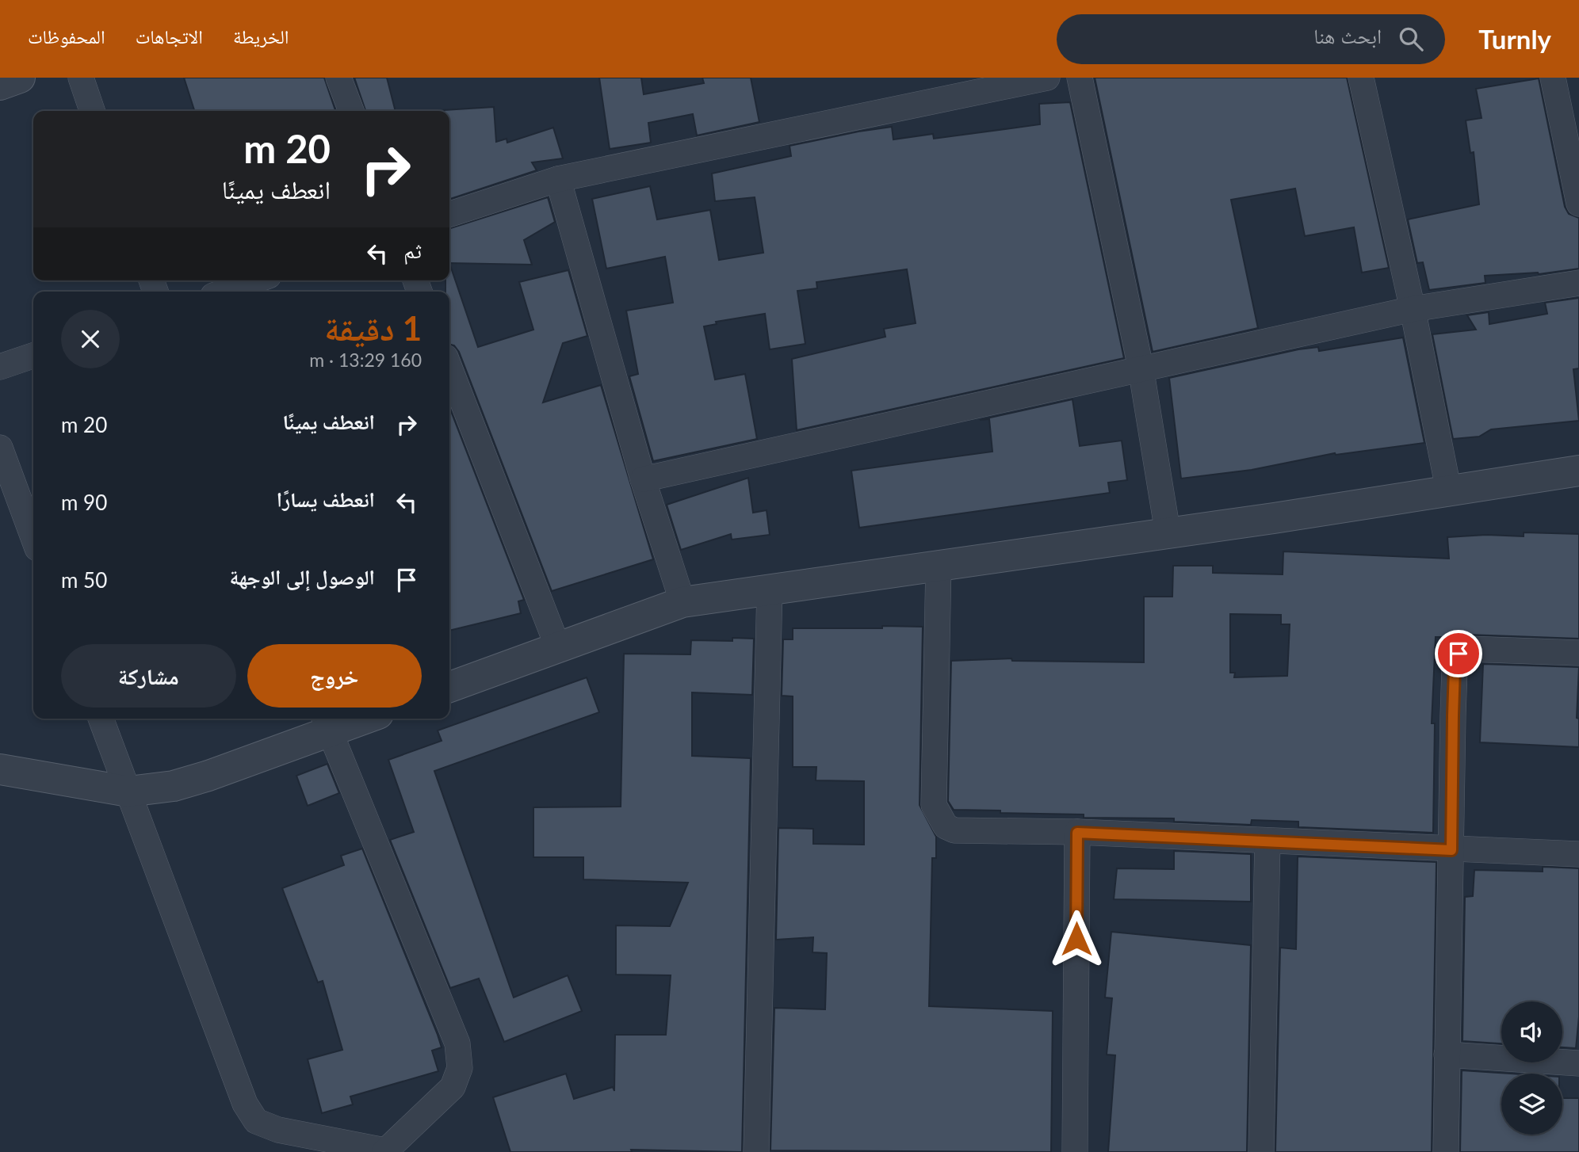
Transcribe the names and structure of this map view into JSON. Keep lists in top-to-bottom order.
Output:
{
  "page": {
    "header": "Turnly",
    "search": "ابحث هنا",
    "nav": ["الخريطة", "الاتجاهات", "المحفوظات"],
    "turn": ["20 m", "انعطف يمينًا"],
    "then": "ثم",
    "heading": ["1 دقيقة", "160 m · 13:29"],
    "list": [
      {
        "name": "انعطف يمينًا",
        "value": "20 m"
      },
      {
        "name": "انعطف يسارًا",
        "value": "90 m"
      },
      {
        "name": "الوصول إلى الوجهة",
        "value": "50 m"
      }
    ],
    "buttons": ["خروج", "مشاركة"]
  }
}
